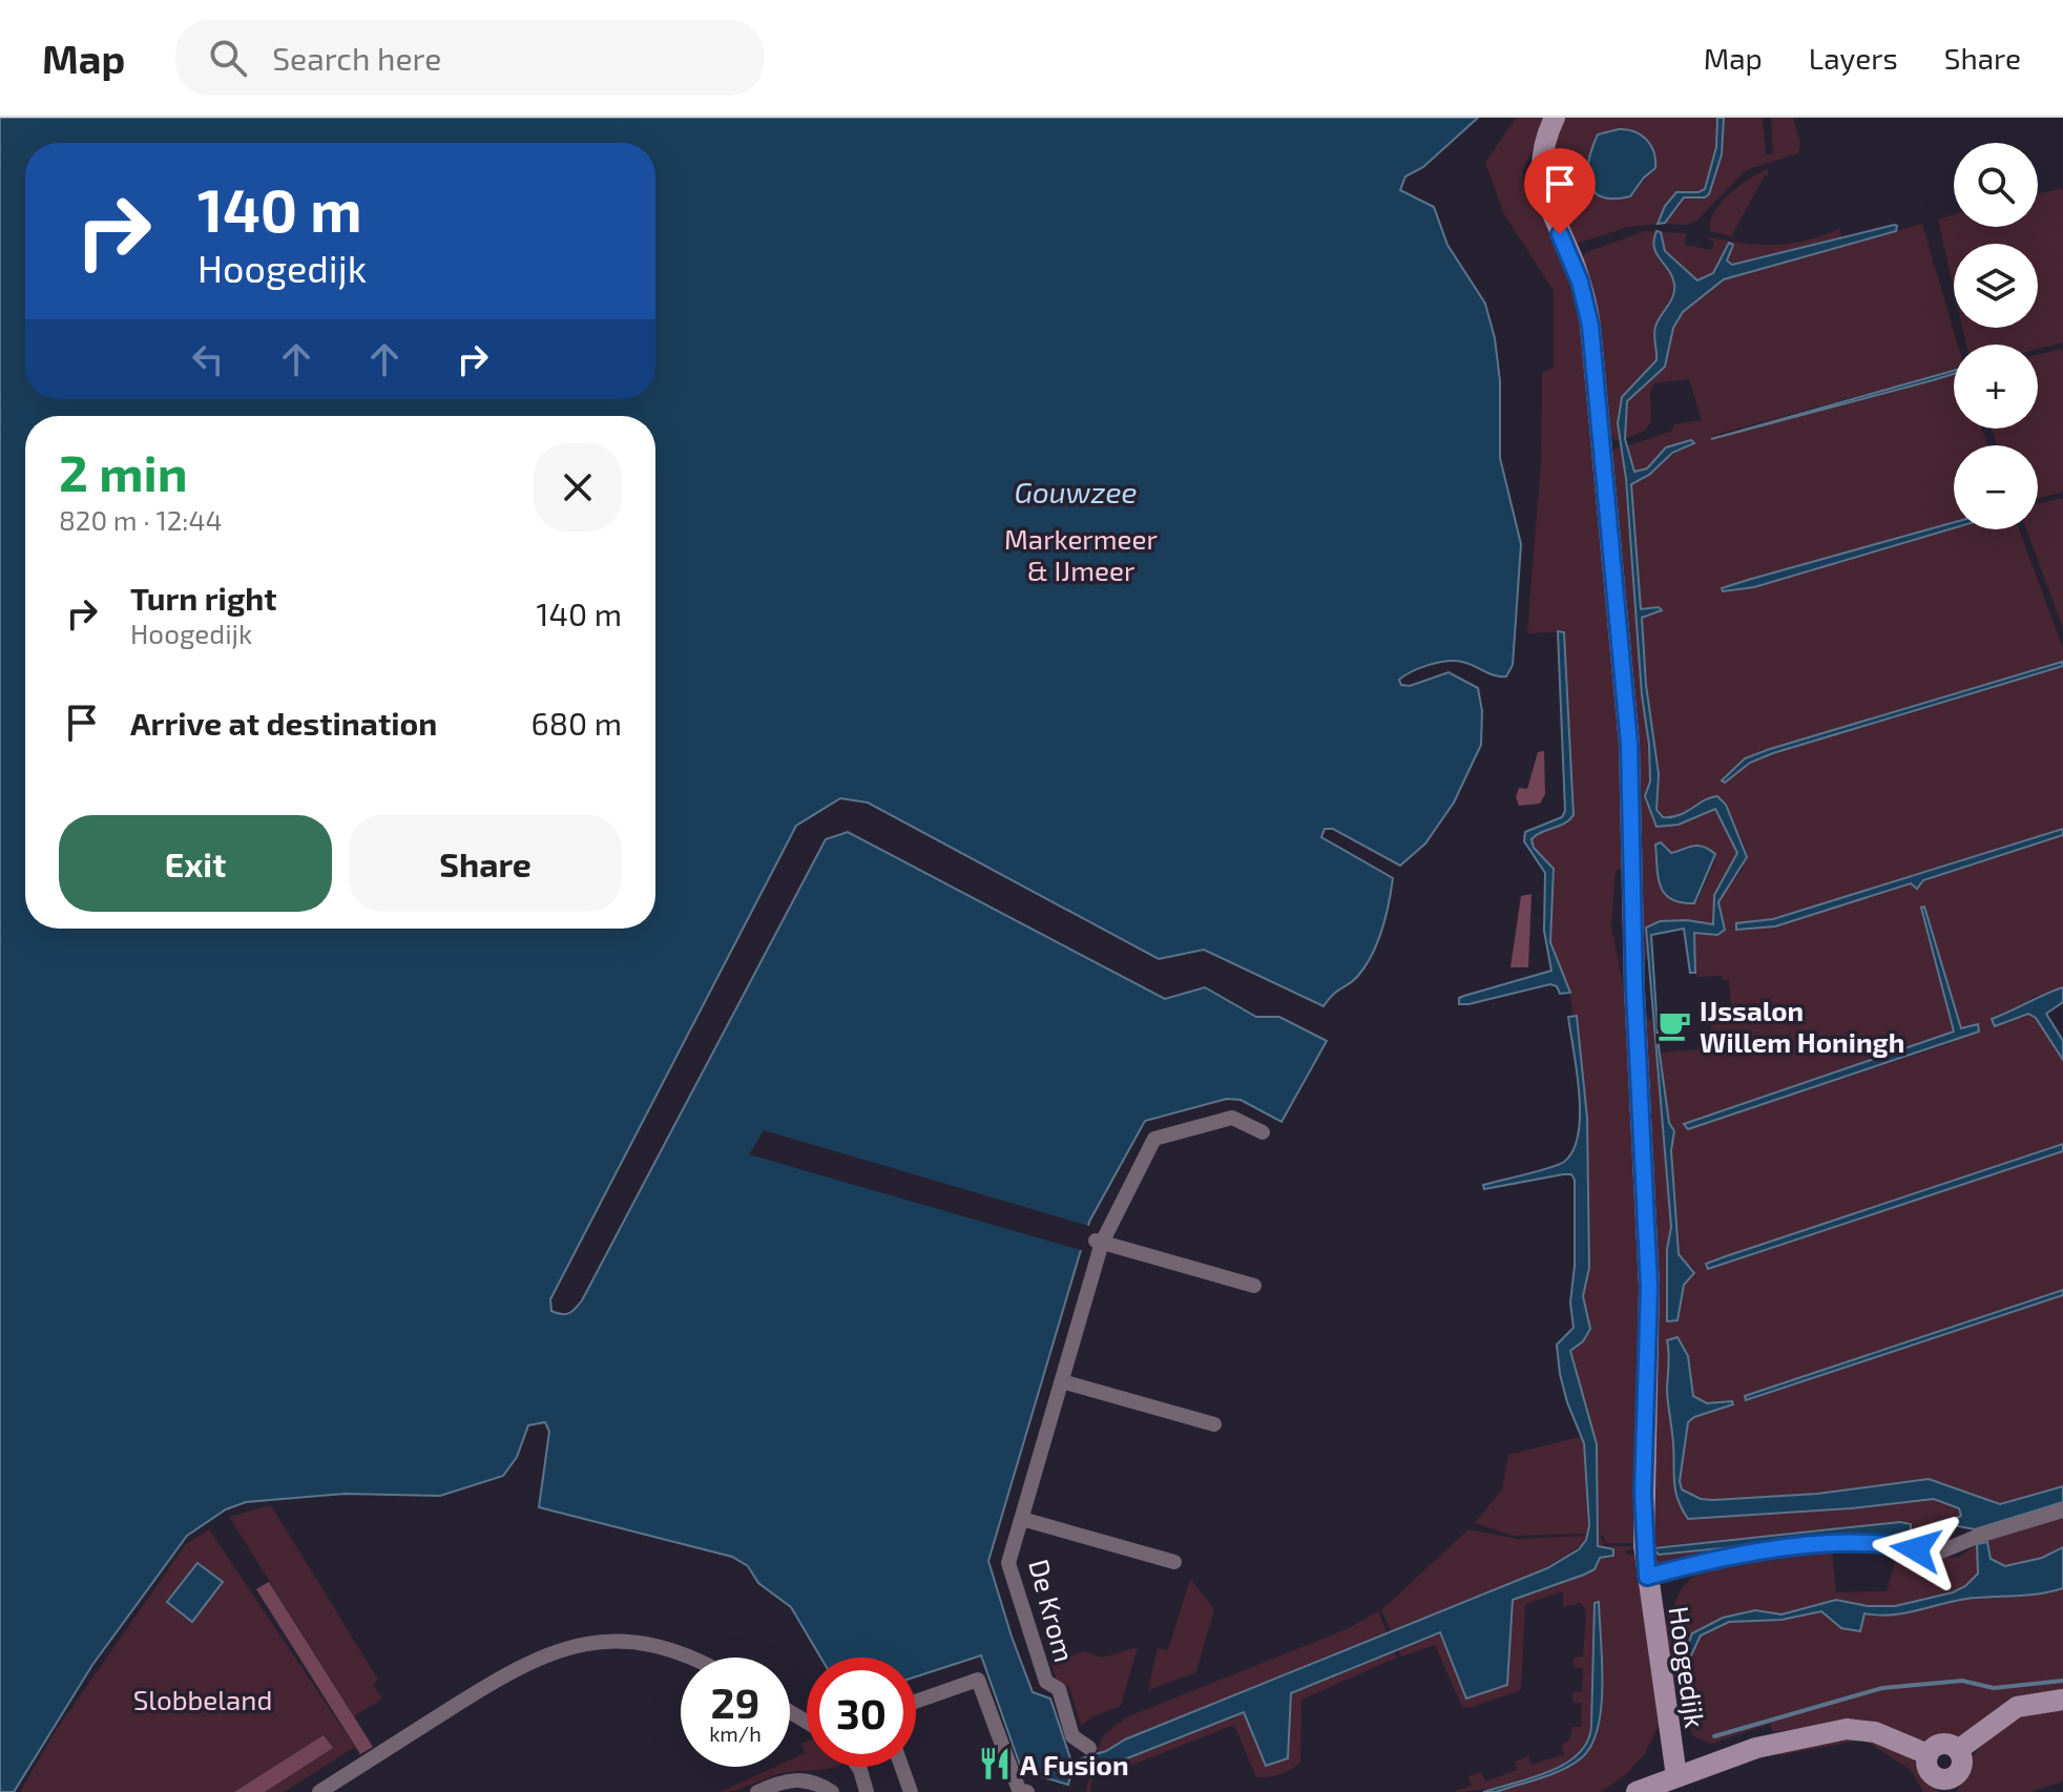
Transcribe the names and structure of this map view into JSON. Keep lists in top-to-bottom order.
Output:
{
  "streets": {
    "street": ["De Krom", "Hoogedijk"]
  },
  "water": ["Gouwzee"],
  "parks": ["Markermeer & IJmeer", "Slobbeland"],
  "places": {
    "cafe": ["IJssalon Willem Honingh"],
    "restaurant": ["A Fusion"]
  },
  "page": {
    "header": "Map",
    "search": "Search here",
    "nav": ["Map", "Layers", "Share"],
    "map_buttons": ["+", "−"],
    "turn": ["140 m", "Hoogedijk"],
    "heading": ["2 min", "820 m · 12:44"],
    "list": [
      {
        "name": "Turn right",
        "note": "Hoogedijk",
        "value": "140 m"
      },
      {
        "name": "Arrive at destination",
        "value": "680 m"
      }
    ],
    "buttons": ["Exit", "Share"],
    "speed": "29 km/h",
    "limit": "30"
  }
}
